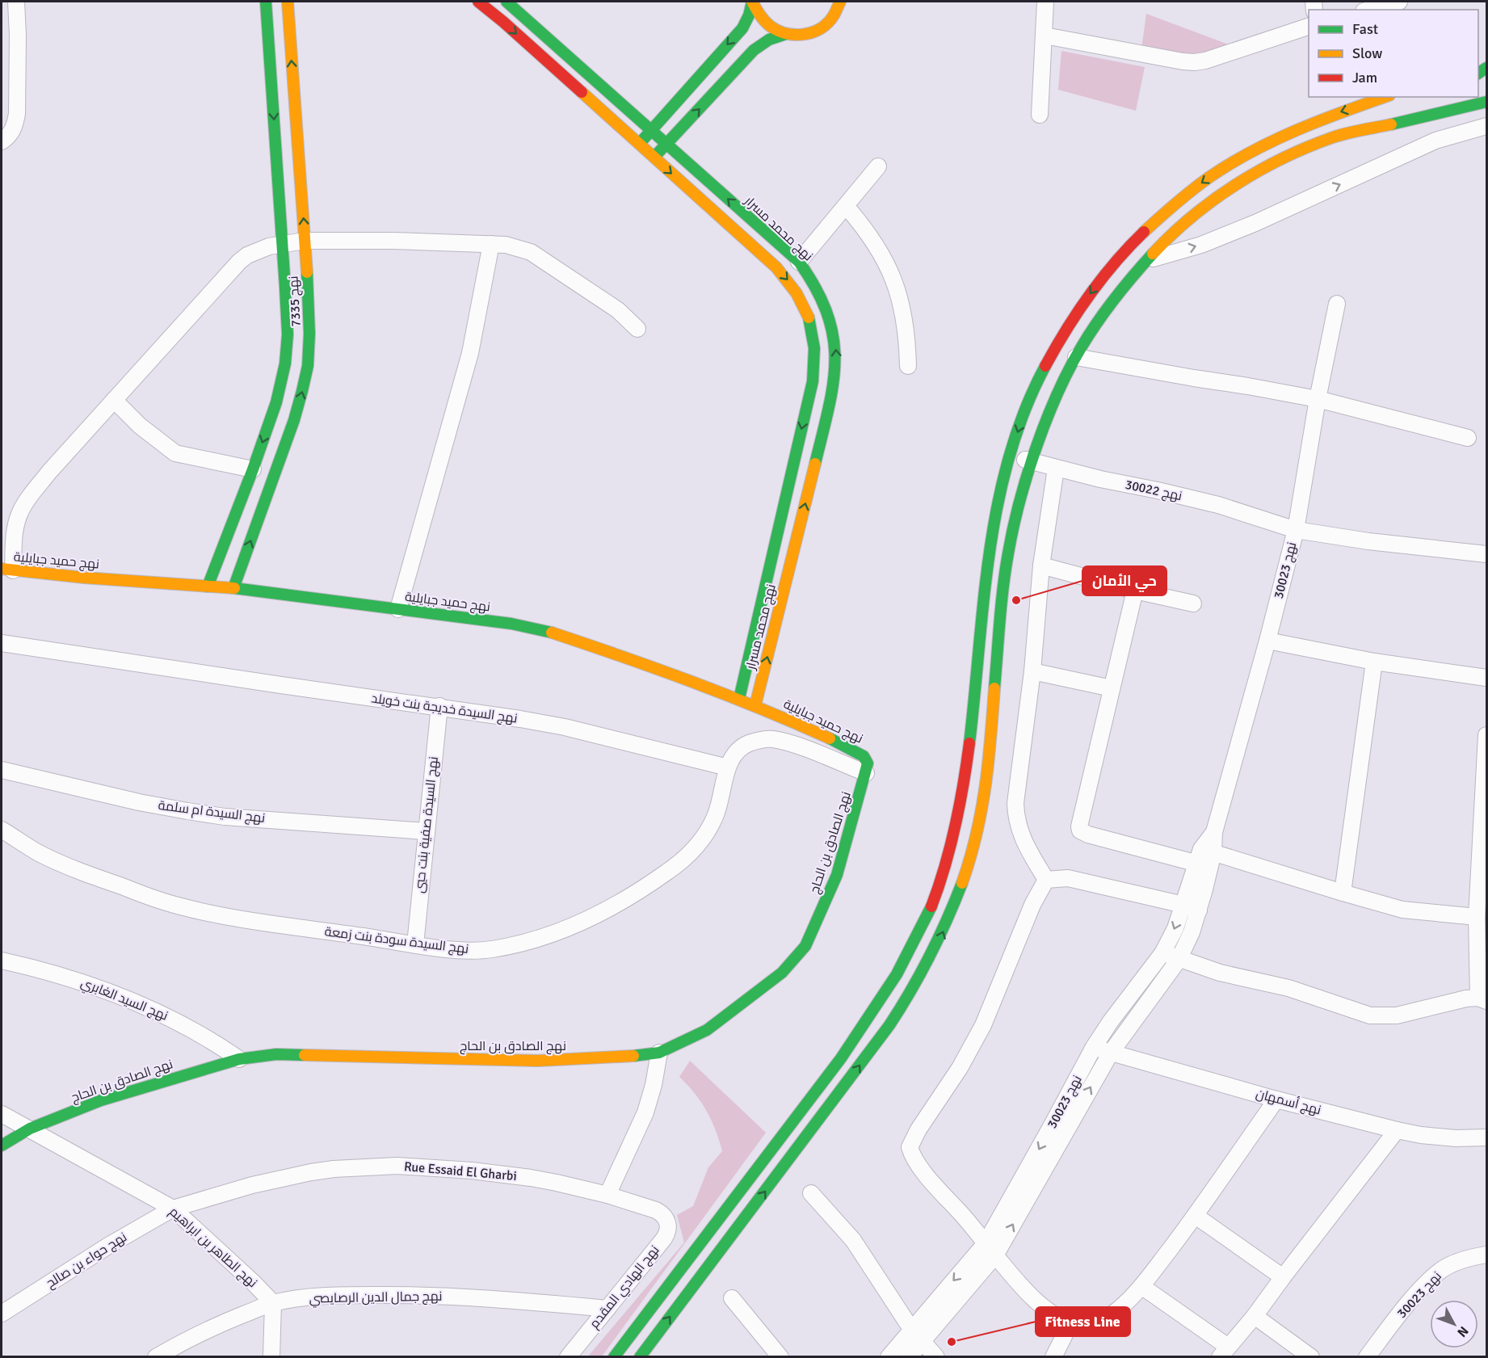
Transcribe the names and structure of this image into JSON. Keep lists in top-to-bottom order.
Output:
{
  "streets": {
    "main road": [
      "نهج محمد مسرار",
      "نهج 7335",
      "نهج حميد جبايلية",
      "نهج الصادق بن الحاج"
    ],
    "street": [
      "نهج 30022",
      "نهج 30023",
      "نهج السيدة خديجة بنت خويلد",
      "نهج السيدة ام سلمة",
      "نهج السيدة صفية بنت حيي",
      "نهج السيدة سودة بنت زمعة",
      "نهج السيد الغابري",
      "نهج أسمهان",
      "Rue Essaid El Gharbi",
      "نهج الطاهر بن ابراهيم",
      "نهج حواء بن صالح",
      "نهج الهادي المقدم",
      "نهج جمال الدين الرصايصي"
    ]
  },
  "crossings": [
    ["نهج محمد مسرار", "نهج حميد جبايلية"],
    ["نهج 7335", "نهج حميد جبايلية"],
    ["نهج 30022", "نهج 30023"],
    ["نهج حميد جبايلية", "نهج الصادق بن الحاج"],
    ["نهج 30023", "نهج أسمهان"],
    ["نهج السيدة خديجة بنت خويلد", "نهج السيدة صفية بنت حيي"],
    ["نهج السيدة خديجة بنت خويلد", "نهج السيدة سودة بنت زمعة"],
    ["نهج السيدة ام سلمة", "نهج السيدة صفية بنت حيي"],
    ["نهج السيدة صفية بنت حيي", "نهج السيدة سودة بنت زمعة"],
    ["نهج الصادق بن الحاج", "نهج السيد الغابري"],
    ["نهج الصادق بن الحاج", "نهج الطاهر بن ابراهيم"],
    ["Rue Essaid El Gharbi", "نهج الطاهر بن ابراهيم"],
    ["Rue Essaid El Gharbi", "نهج حواء بن صالح"],
    ["Rue Essaid El Gharbi", "نهج الهادي المقدم"],
    ["نهج الطاهر بن ابراهيم", "نهج حواء بن صالح"],
    ["نهج الطاهر بن ابراهيم", "نهج جمال الدين الرصايصي"],
    ["نهج الهادي المقدم", "نهج جمال الدين الرصايصي"]
  ],
  "places": ["حي الأمان", "Fitness Line"],
  "legend": ["Fast", "Slow", "Jam"],
  "north": "bottom right"
}
